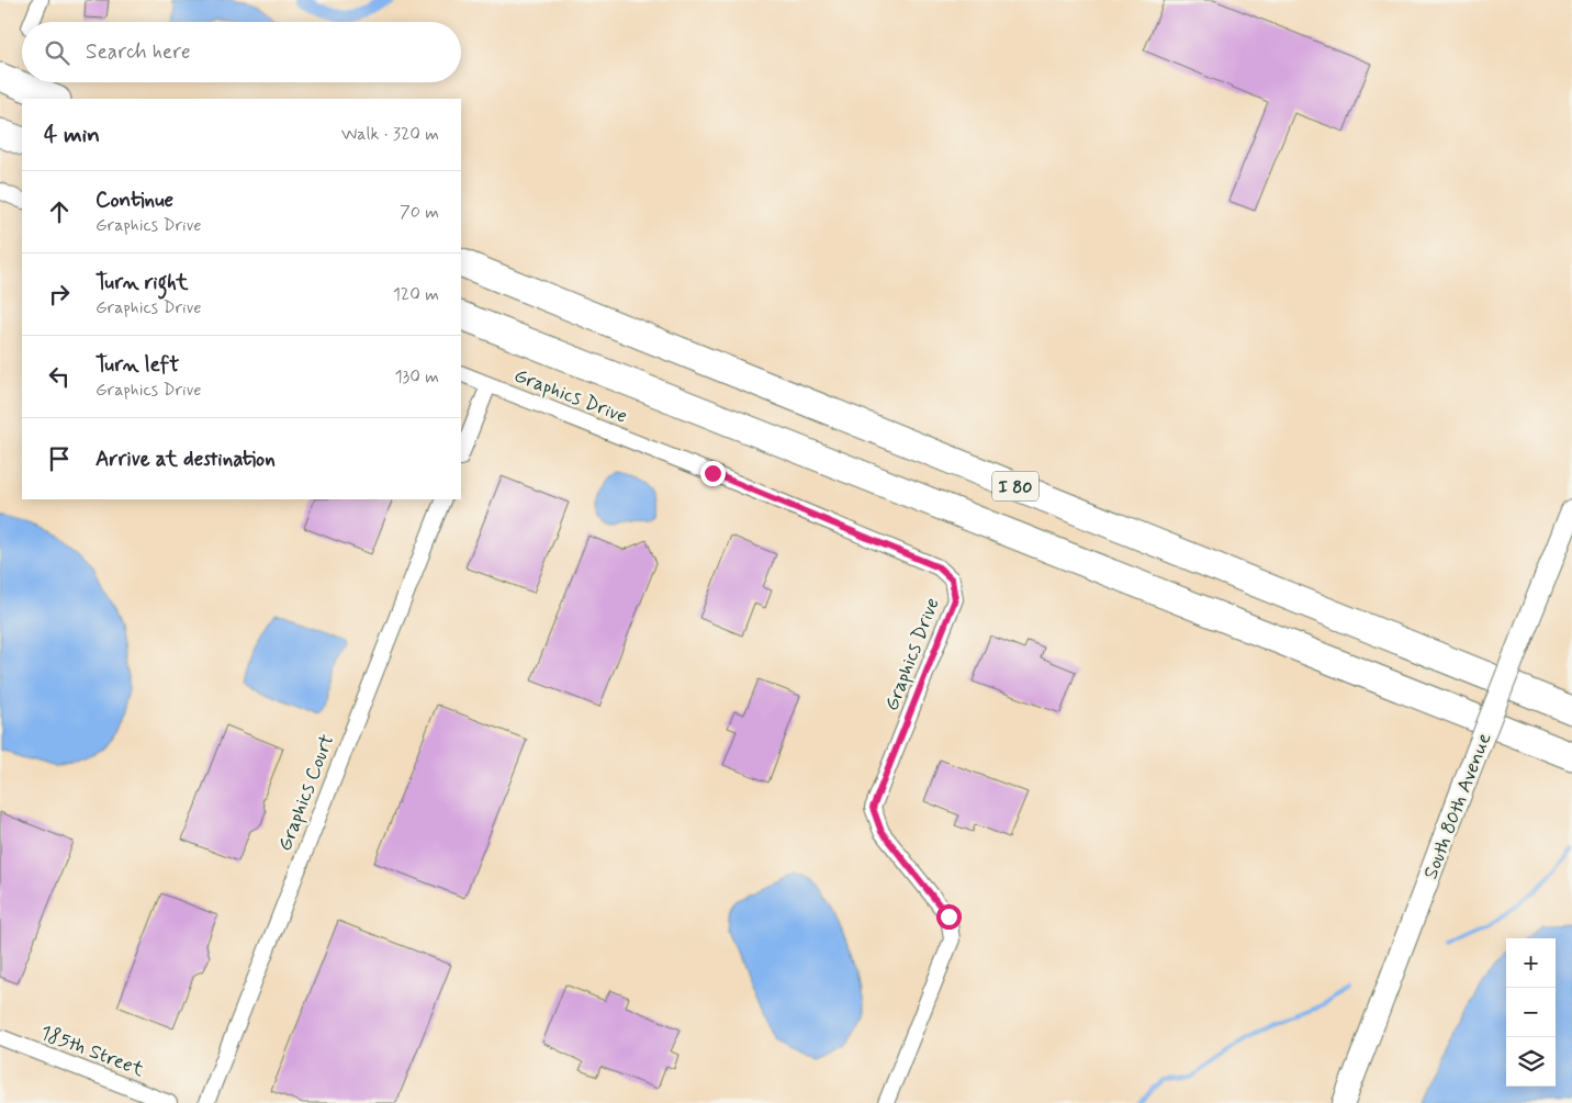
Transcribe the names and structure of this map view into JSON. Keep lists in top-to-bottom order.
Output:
{
  "streets": {
    "highway": ["I 80"],
    "street": [
      "Graphics Drive",
      "Graphics Court",
      "South 80th Avenue",
      "185th Street"
    ]
  },
  "page": {
    "search": "Search here",
    "heading": ["4 min", "Walk · 320 m"],
    "list": [
      ["Continue", "Graphics Drive", "70 m"],
      ["Turn right", "Graphics Drive", "120 m"],
      ["Turn left", "Graphics Drive", "130 m"],
      "Arrive at destination"
    ],
    "map_buttons": ["+", "−"]
  }
}
